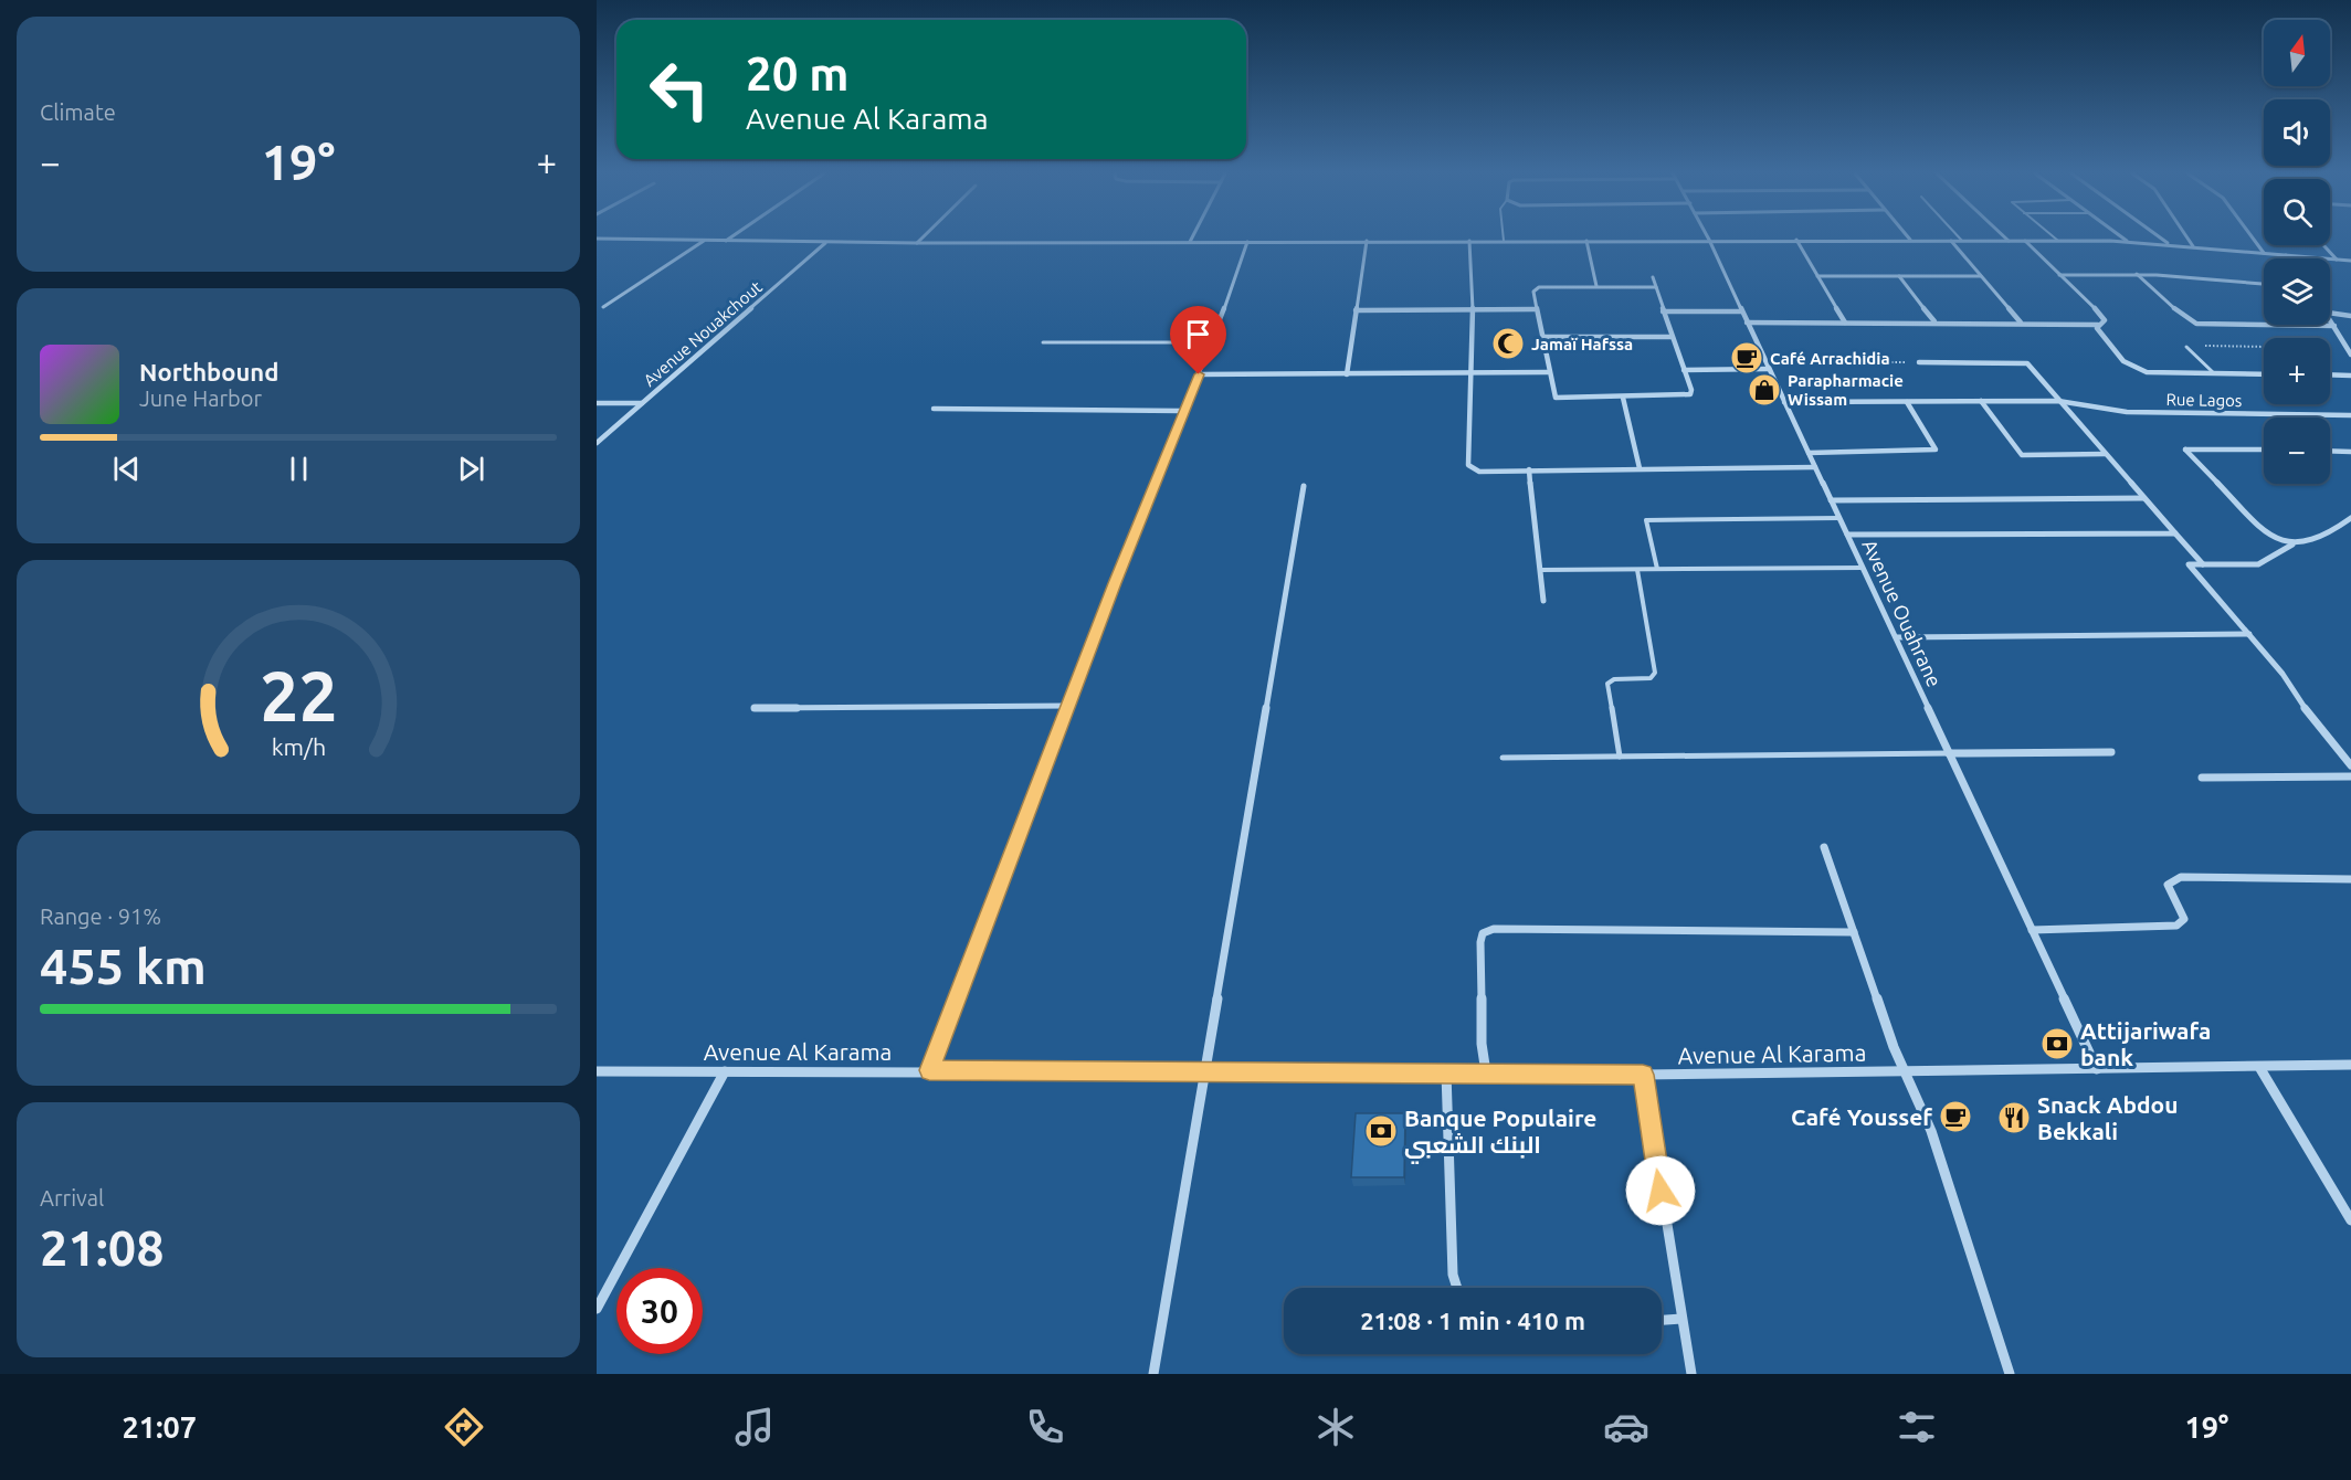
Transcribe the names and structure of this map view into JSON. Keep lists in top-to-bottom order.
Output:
{
  "streets": {
    "street": [
      "Avenue Nouakchout",
      "Rue Lagos",
      "Avenue Ouahrane",
      "Avenue Al Karama"
    ]
  },
  "crossings": [
    ["Rue Lagos", "Avenue Ouahrane"],
    ["Avenue Ouahrane", "Avenue Al Karama"]
  ],
  "places": {
    "mosque": ["Jamaï Hafssa"],
    "cafe": ["Café Arrachidia", "Café Youssef"],
    "shop": ["Parapharmacie Wissam"],
    "bank": ["Attijariwafa bank", "Banque Populaire البنك الشعبي"],
    "restaurant": ["Snack Abdou Bekkali"]
  },
  "north": "top",
  "page": {
    "tile": [
      "Climate",
      ["Range · 91%", "455 km"],
      ["Arrival", "21:08"]
    ],
    "map_buttons": ["+", "−"],
    "turn": ["20 m", "Avenue Al Karama"],
    "heat": ["−", "19°", "+"],
    "song": ["Northbound", "June Harbor"],
    "limit": "30",
    "trip": "21:08 · 1 min · 410 m",
    "tabs": ["21:07", "19°"],
    "gauge": ["22", "km/h"]
  }
}
